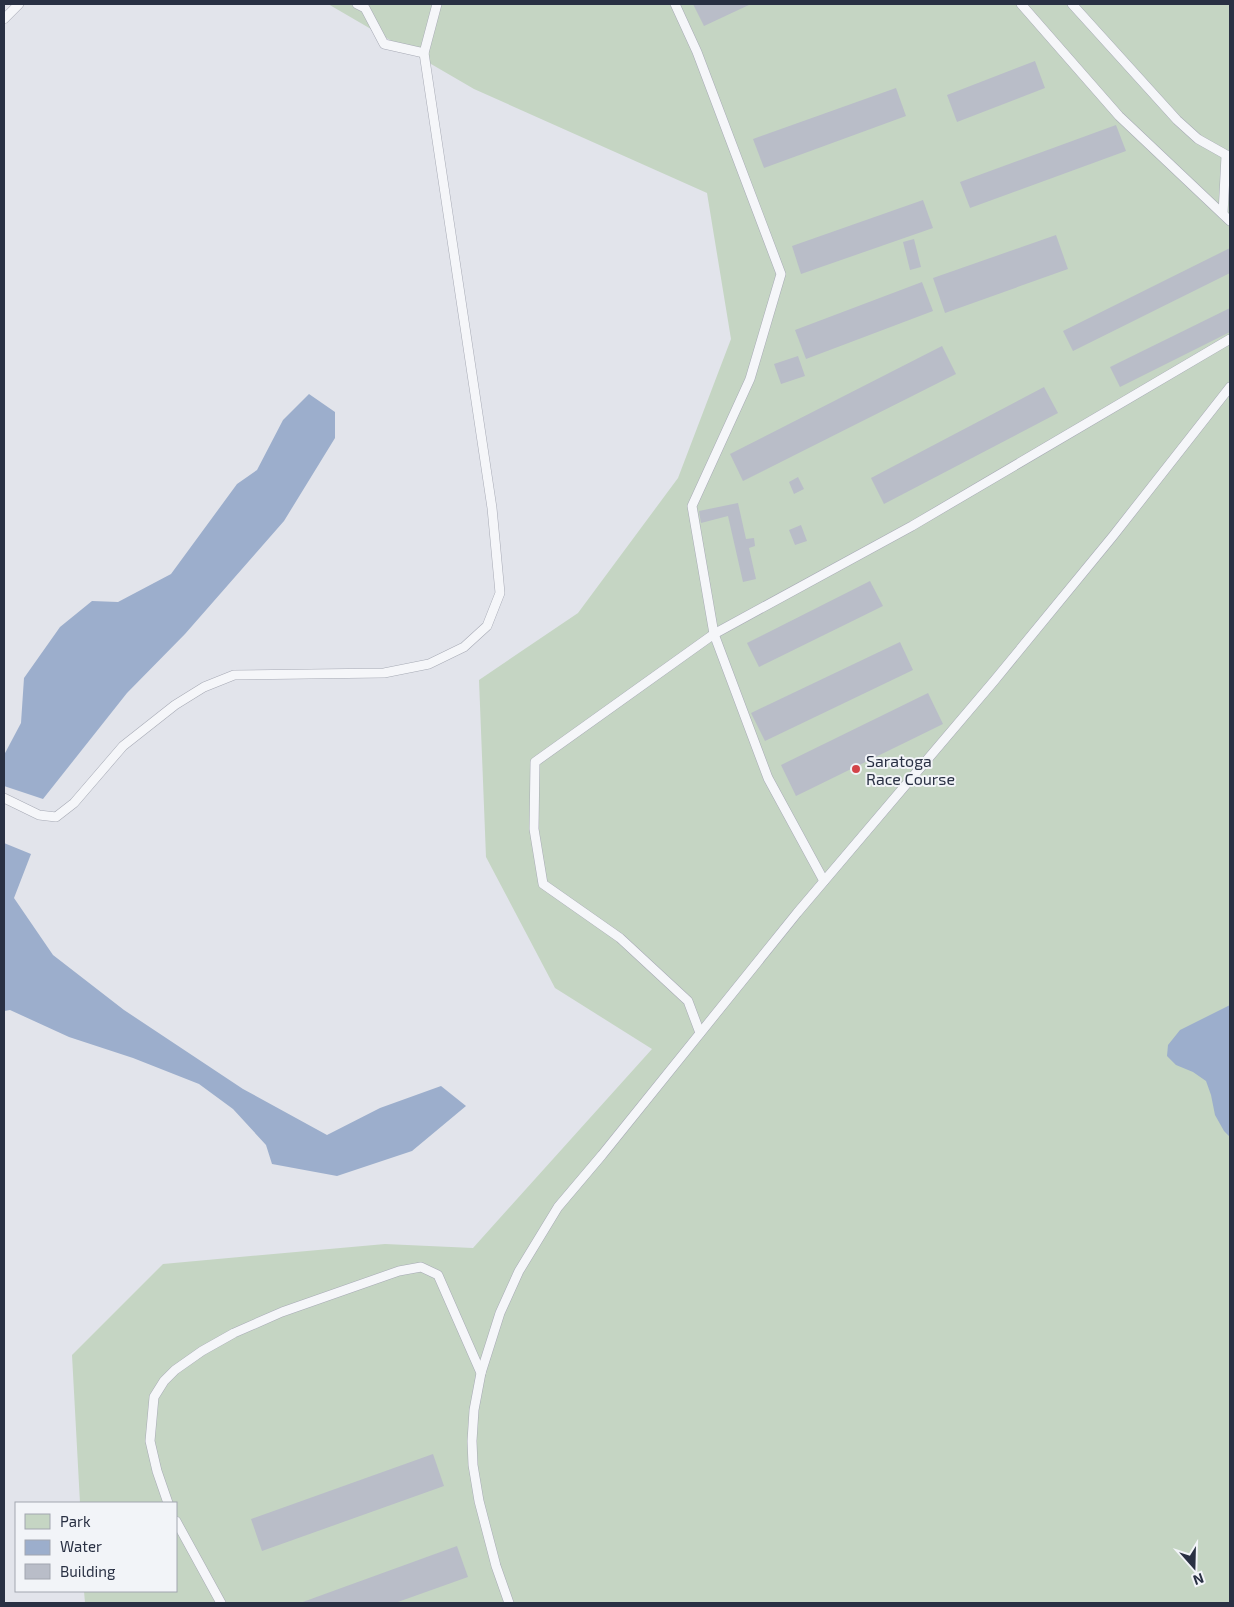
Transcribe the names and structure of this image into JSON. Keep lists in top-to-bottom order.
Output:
{
  "places": ["Saratoga Race Course"],
  "legend": ["Park", "Water", "Building"],
  "north": "bottom"
}
